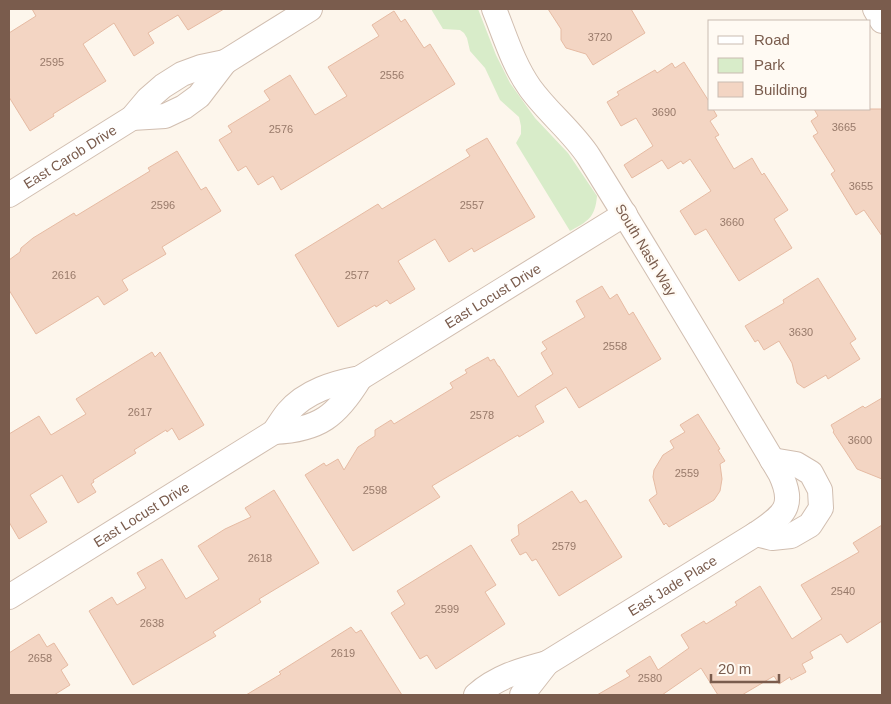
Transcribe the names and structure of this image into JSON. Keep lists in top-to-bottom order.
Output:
{
  "streets": {
    "street": [
      "East Carob Drive",
      "South Nash Way",
      "East Locust Drive",
      "East Jade Place"
    ]
  },
  "crossings": [
    ["South Nash Way", "East Locust Drive"],
    ["South Nash Way", "East Jade Place"]
  ],
  "house_numbers": [
    "3720",
    "2595",
    "2556",
    "3690",
    "3665",
    "2576",
    "3655",
    "2596",
    "2557",
    "3660",
    "2616",
    "2577",
    "3630",
    "2558",
    "2617",
    "2578",
    "3600",
    "2559",
    "2598",
    "2579",
    "2618",
    "2540",
    "2599",
    "2638",
    "2619",
    "2658",
    "2580"
  ],
  "legend": ["Road", "Park", "Building"],
  "scale_bar": "20 m"
}
